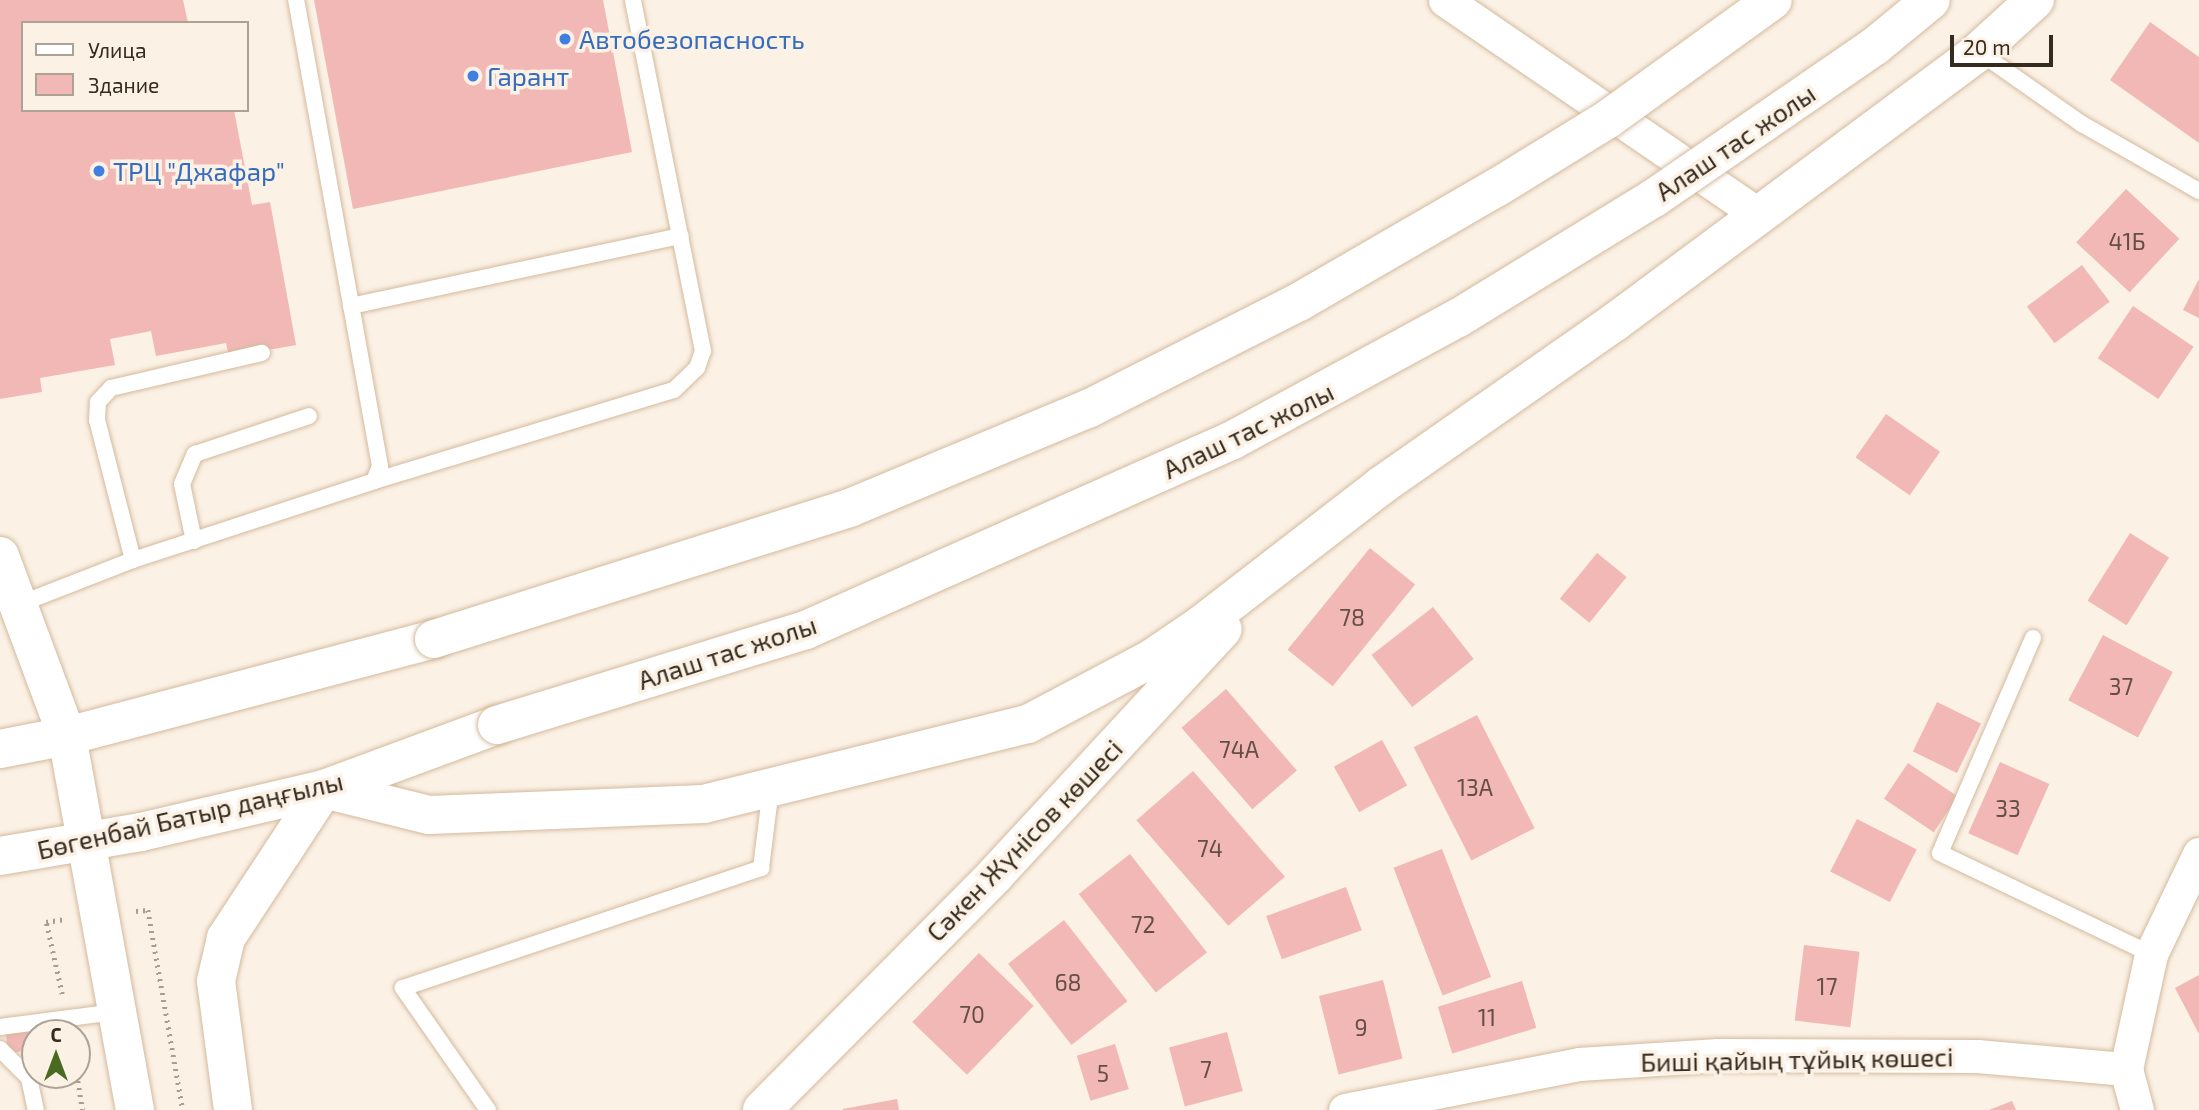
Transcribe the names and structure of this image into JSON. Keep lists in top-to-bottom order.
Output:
{
  "streets": {
    "main road": ["Алаш тас жолы", "Бөгенбай Батыр даңғылы", "Сәкен Жүнісов көшесі"],
    "street": ["Биші қайың тұйық көшесі"]
  },
  "crossings": [
    ["Алаш тас жолы", "Бөгенбай Батыр даңғылы"]
  ],
  "places": ["Автобезопасность", "Гарант", "ТРЦ \"Джафар\""],
  "house_numbers": [
    "41Б",
    "78",
    "37",
    "74А",
    "13А",
    "33",
    "74",
    "72",
    "68",
    "17",
    "70",
    "11",
    "9",
    "7",
    "5"
  ],
  "legend": ["Улица", "Здание"],
  "scale_bar": "20 m",
  "north": "top"
}
